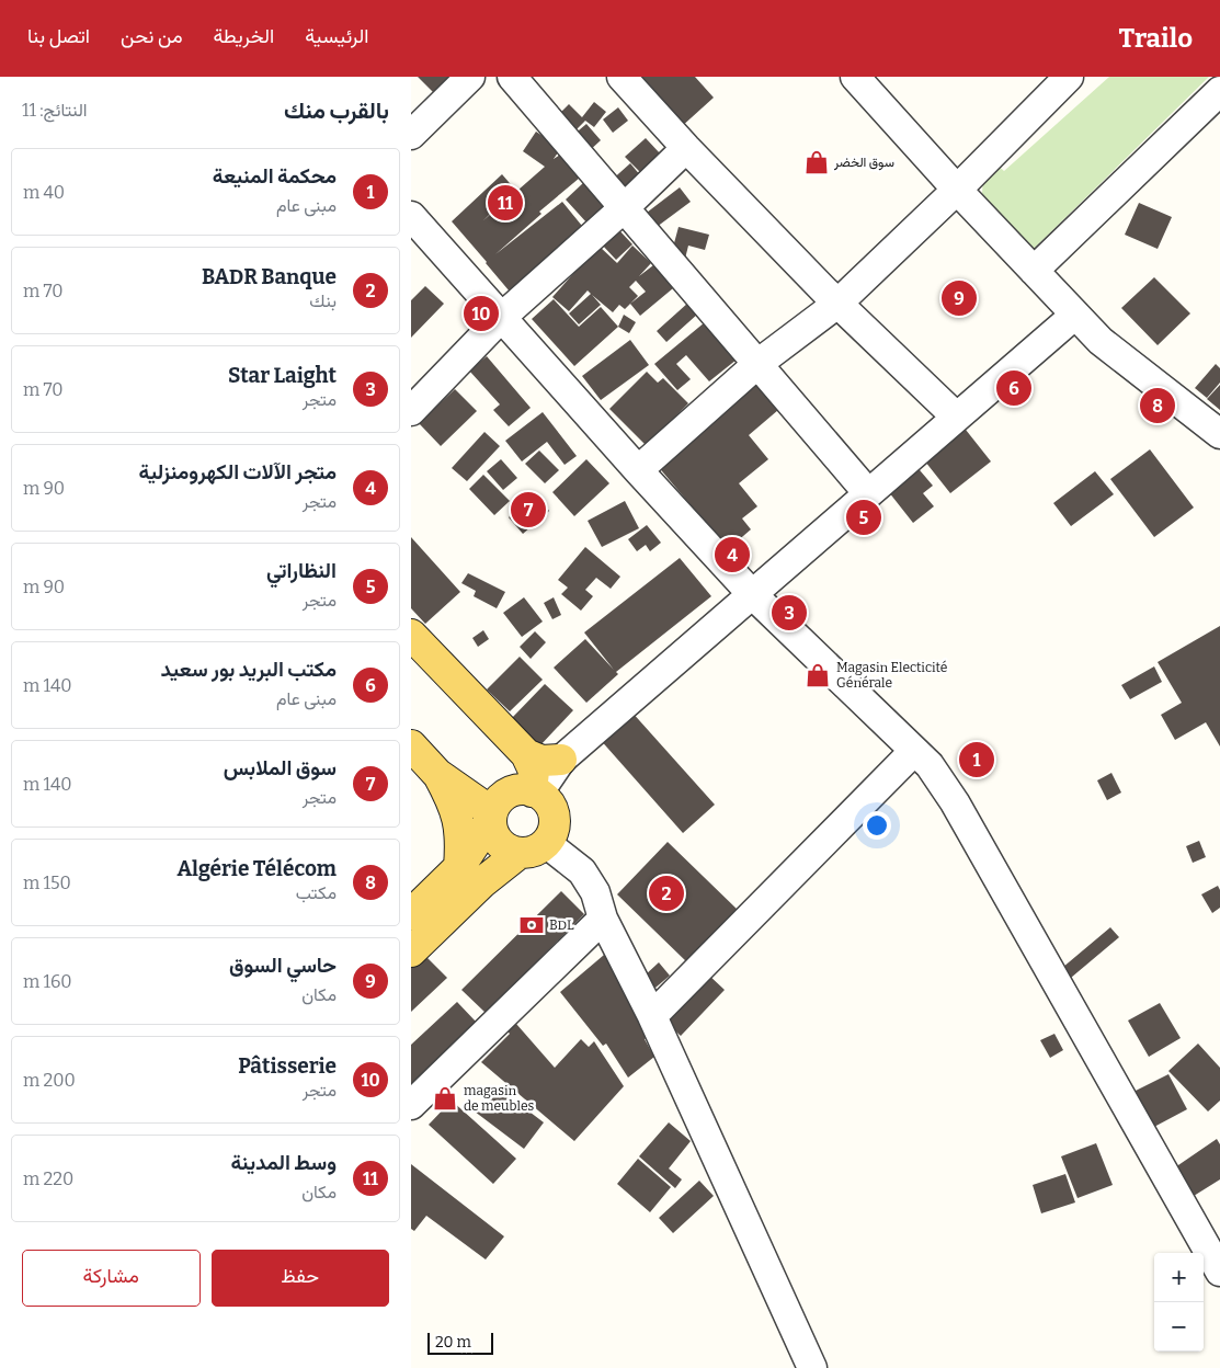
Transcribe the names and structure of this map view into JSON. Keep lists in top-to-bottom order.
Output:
{
  "places": {
    "shop": ["سوق الخضر", "Magasin Electicité Générale", "magasin de meubles"],
    "bank": ["BDL"]
  },
  "scale_bar": "20 m",
  "page": {
    "header": "Trailo",
    "nav": [
      "الرئيسية",
      "الخريطة",
      "من نحن",
      "اتصل بنا"
    ],
    "heading": ["بالقرب منك", "النتائج: 11"],
    "list": [
      {
        "mark": "1",
        "name": "محكمة المنيعة",
        "note": "مبنى عام",
        "value": "40 m"
      },
      {
        "mark": "2",
        "name": "BADR Banque",
        "note": "بنك",
        "value": "70 m"
      },
      {
        "mark": "3",
        "name": "Star Laight",
        "note": "متجر",
        "value": "70 m"
      },
      {
        "mark": "4",
        "name": "متجر الآلات الكهرومنزلية",
        "note": "متجر",
        "value": "90 m"
      },
      {
        "mark": "5",
        "name": "النظاراتي",
        "note": "متجر",
        "value": "90 m"
      },
      {
        "mark": "6",
        "name": "مكتب البريد بور سعيد",
        "note": "مبنى عام",
        "value": "140 m"
      },
      {
        "mark": "7",
        "name": "سوق الملابس",
        "note": "متجر",
        "value": "140 m"
      },
      {
        "mark": "8",
        "name": "Algérie Télécom",
        "note": "مكتب",
        "value": "150 m"
      },
      {
        "mark": "9",
        "name": "حاسي السوق",
        "note": "مكان",
        "value": "160 m"
      },
      {
        "mark": "10",
        "name": "Pâtisserie",
        "note": "متجر",
        "value": "200 m"
      },
      {
        "mark": "11",
        "name": "وسط المدينة",
        "note": "مكان",
        "value": "220 m"
      }
    ],
    "pins": [
      "11",
      "9",
      "10",
      "6",
      "8",
      "7",
      "5",
      "4",
      "3",
      "1",
      "2"
    ],
    "buttons": ["حفظ", "مشاركة"],
    "map_buttons": ["+", "−"],
    "scale": "20 m"
  }
}
